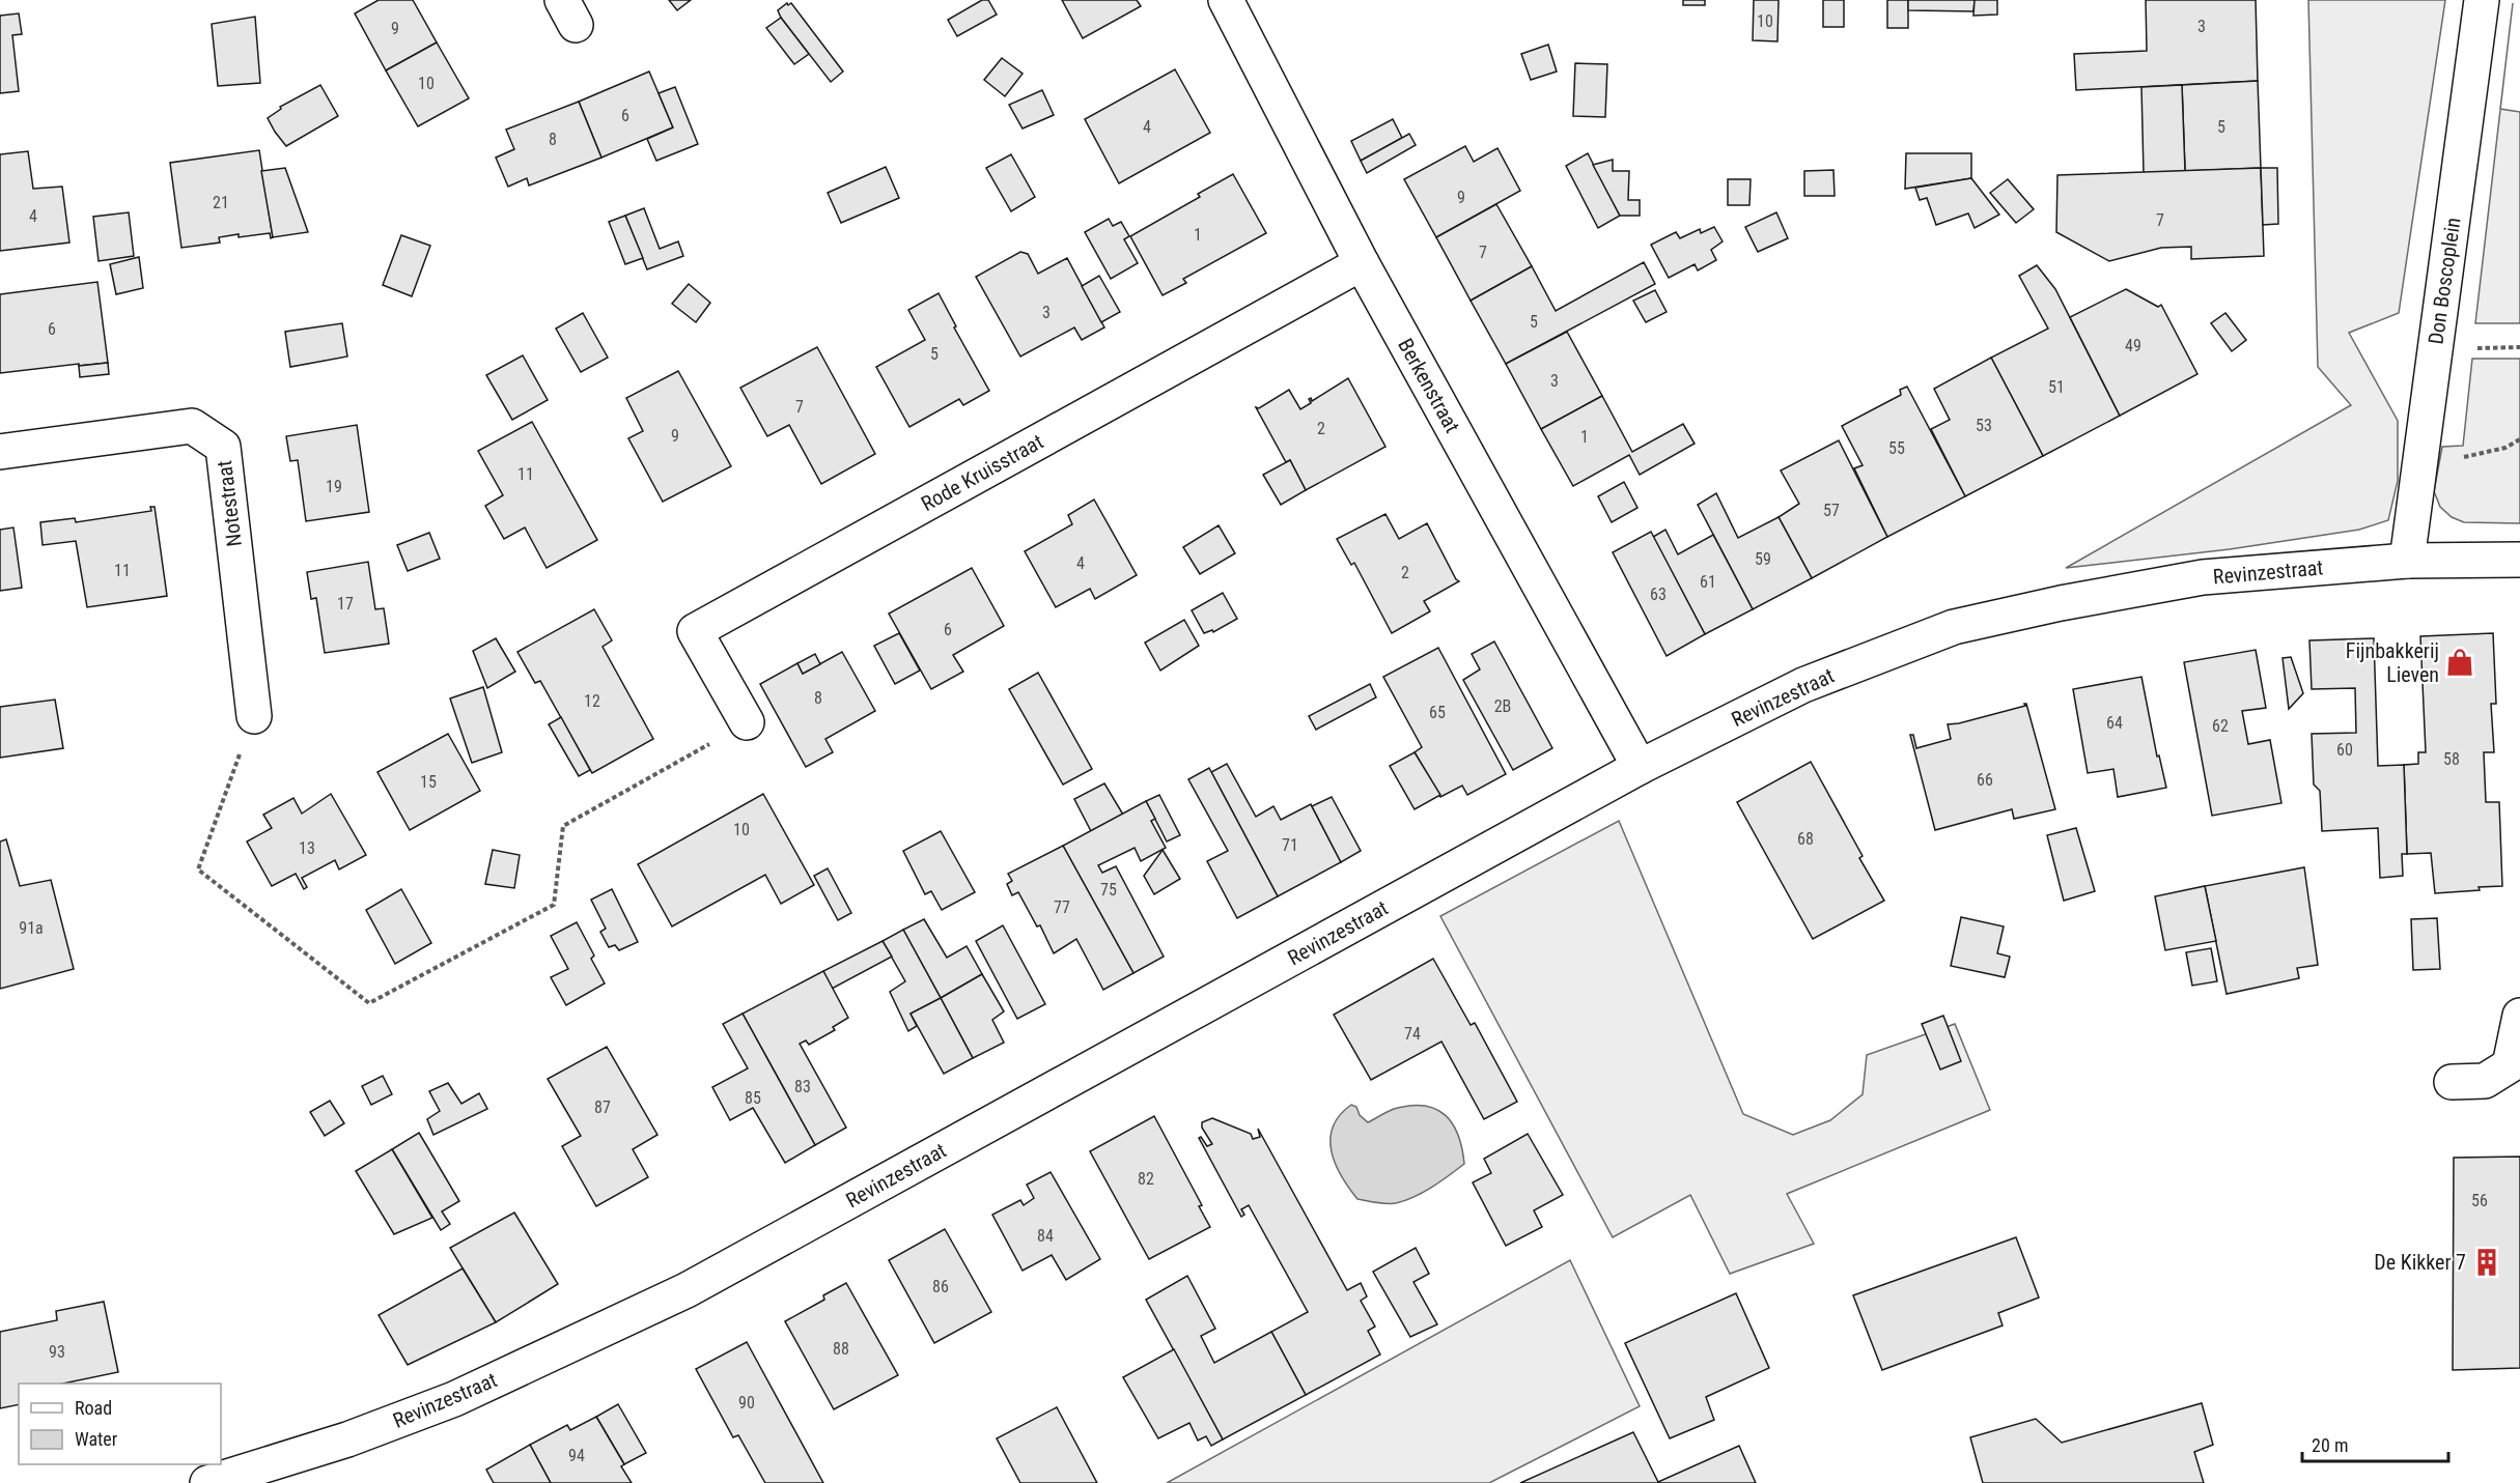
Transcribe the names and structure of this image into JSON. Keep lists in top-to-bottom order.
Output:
{
  "streets": {
    "street": [
      "Don Boscoplein",
      "Berkenstraat",
      "Rode Kruisstraat",
      "Notestraat",
      "Revinzestraat"
    ]
  },
  "crossings": [
    ["Don Boscoplein", "Revinzestraat"],
    ["Berkenstraat", "Rode Kruisstraat"],
    ["Berkenstraat", "Revinzestraat"]
  ],
  "places": {
    "shop": ["Fijnbakkerij Lieven"],
    "building": ["De Kikker 7"]
  },
  "house_numbers": [
    "10",
    "3",
    "9",
    "10",
    "6",
    "4",
    "5",
    "8",
    "9",
    "21",
    "4",
    "7",
    "1",
    "7",
    "3",
    "5",
    "6",
    "49",
    "5",
    "3",
    "51",
    "7",
    "53",
    "2",
    "9",
    "1",
    "55",
    "11",
    "19",
    "57",
    "59",
    "4",
    "11",
    "2",
    "61",
    "63",
    "17",
    "6",
    "8",
    "12",
    "2B",
    "65",
    "64",
    "62",
    "60",
    "58",
    "66",
    "15",
    "10",
    "68",
    "71",
    "13",
    "75",
    "77",
    "91a",
    "74",
    "83",
    "85",
    "87",
    "82",
    "56",
    "84",
    "86",
    "88",
    "93",
    "90",
    "94"
  ],
  "legend": ["Road", "Water"],
  "scale_bar": "20 m"
}
